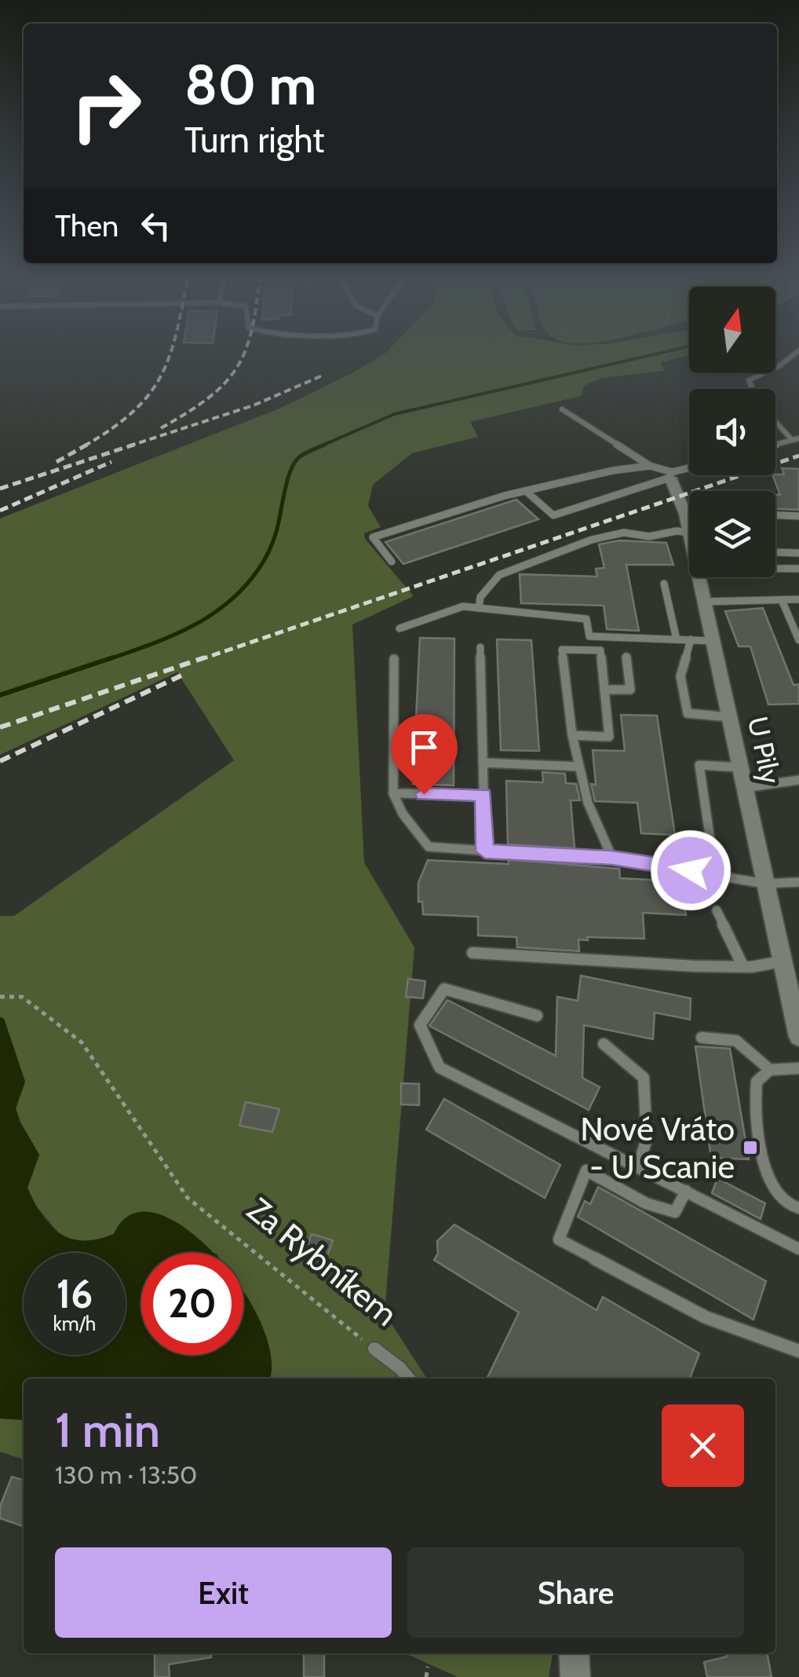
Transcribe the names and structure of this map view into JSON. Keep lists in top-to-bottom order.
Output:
{
  "streets": {
    "street": ["U Pily"],
    "lane": ["Za Rybníkem"]
  },
  "places": {
    "transit": ["Nové Vráto - U Scanie"]
  },
  "north": "top",
  "page": {
    "turn": ["80 m", "Turn right"],
    "then": "Then",
    "speed": "16 km/h",
    "limit": "20",
    "heading": ["1 min", "130 m · 13:50"],
    "buttons": ["Exit", "Share"]
  }
}
